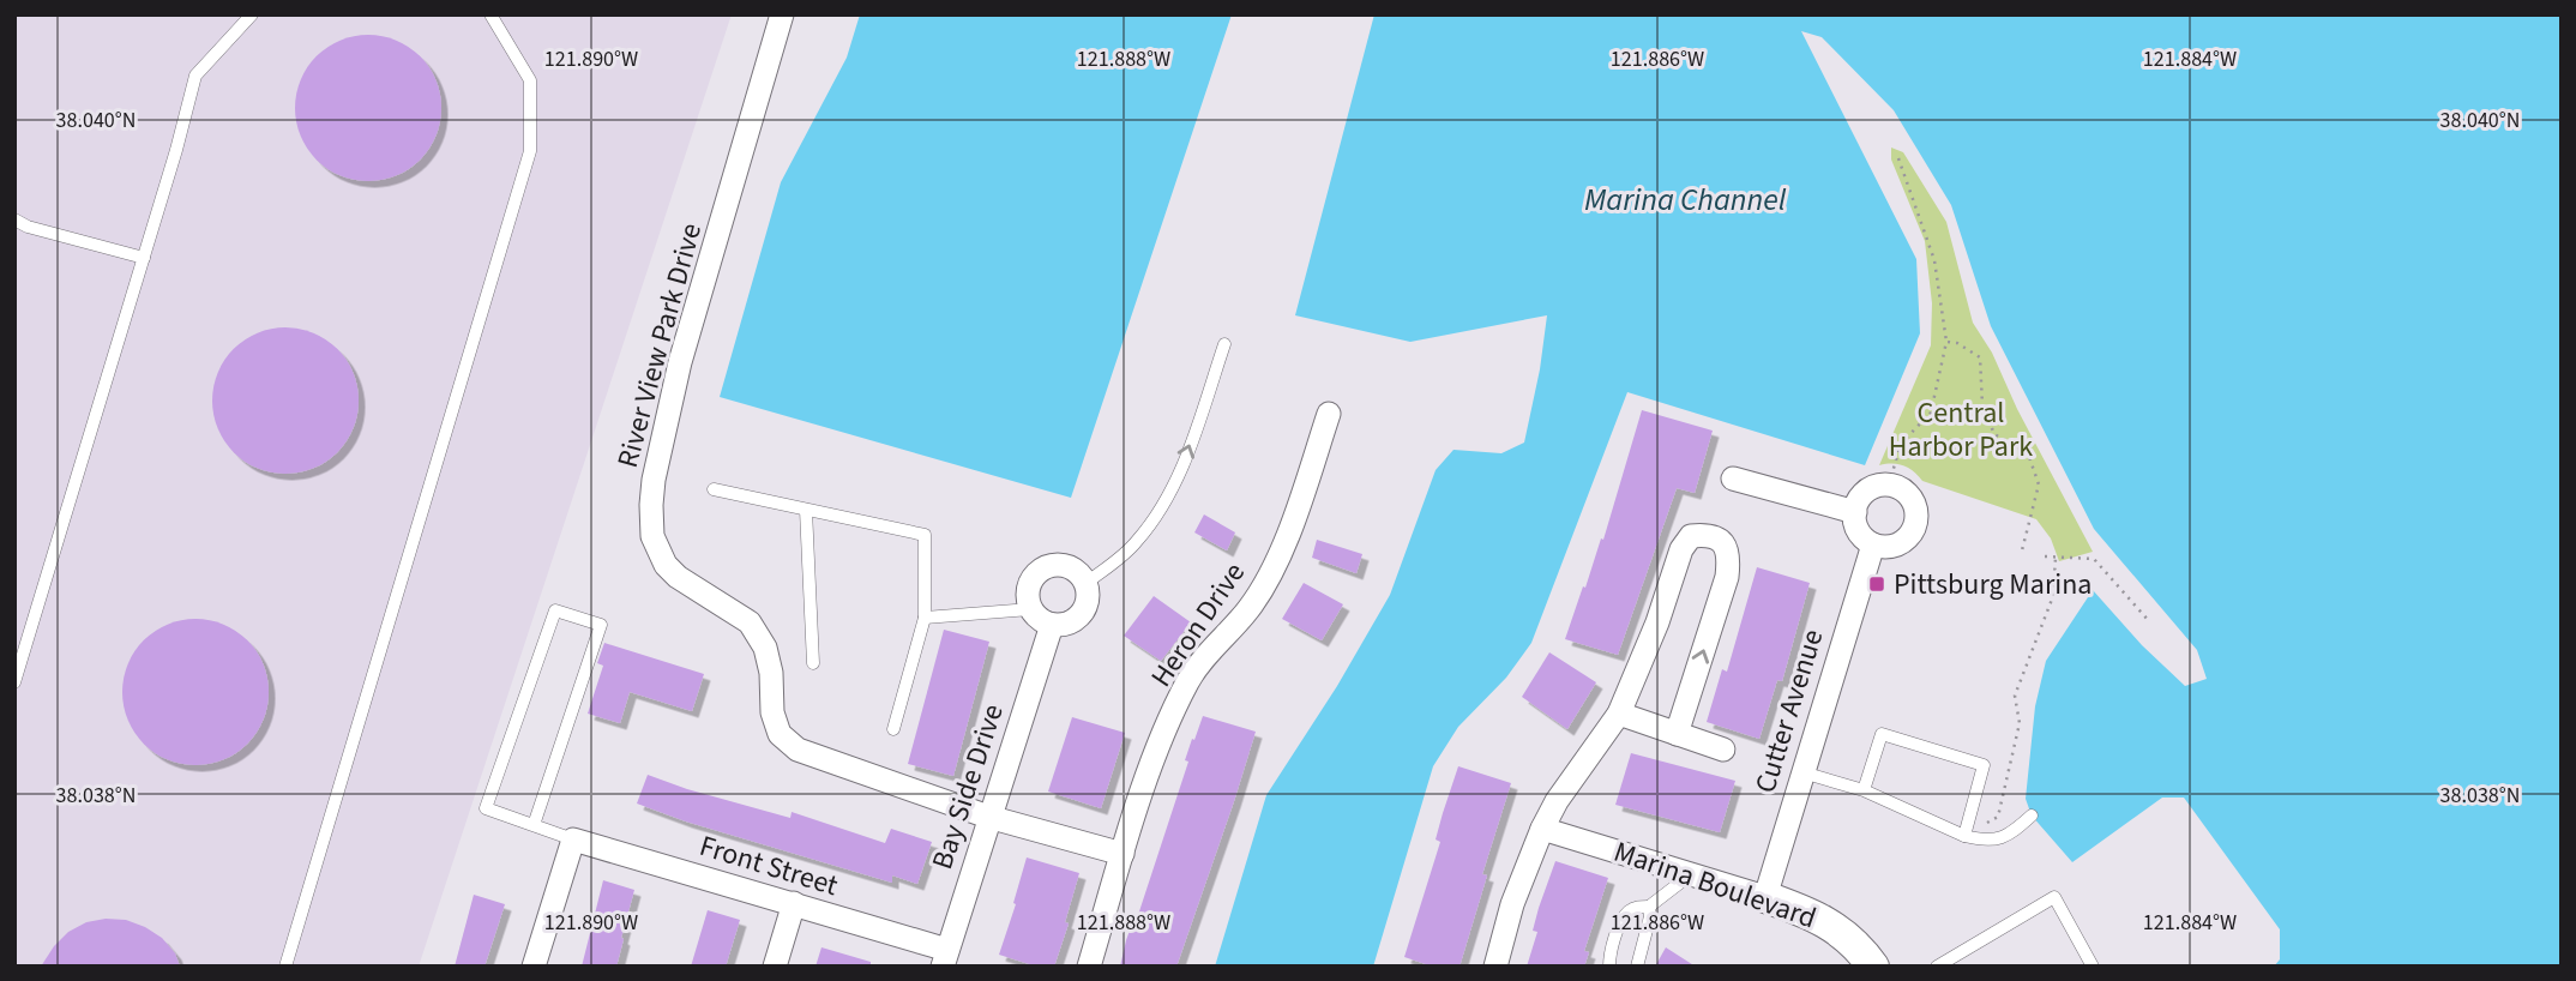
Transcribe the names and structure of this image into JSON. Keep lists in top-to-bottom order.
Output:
{
  "streets": {
    "street": [
      "River View Park Drive",
      "Heron Drive",
      "Cutter Avenue",
      "Bay Side Drive",
      "Front Street",
      "Marina Boulevard"
    ]
  },
  "crossings": [
    ["River View Park Drive", "Heron Drive"],
    ["River View Park Drive", "Bay Side Drive"],
    ["Cutter Avenue", "Marina Boulevard"],
    ["Bay Side Drive", "Front Street"]
  ],
  "water": ["Marina Channel"],
  "parks": ["Central Harbor Park"],
  "places": {
    "transit": ["Pittsburg Marina"]
  },
  "coordinates": [
    "121.890°W",
    "121.888°W",
    "121.886°W",
    "121.884°W",
    "38.040°N",
    "38.038°N"
  ]
}
